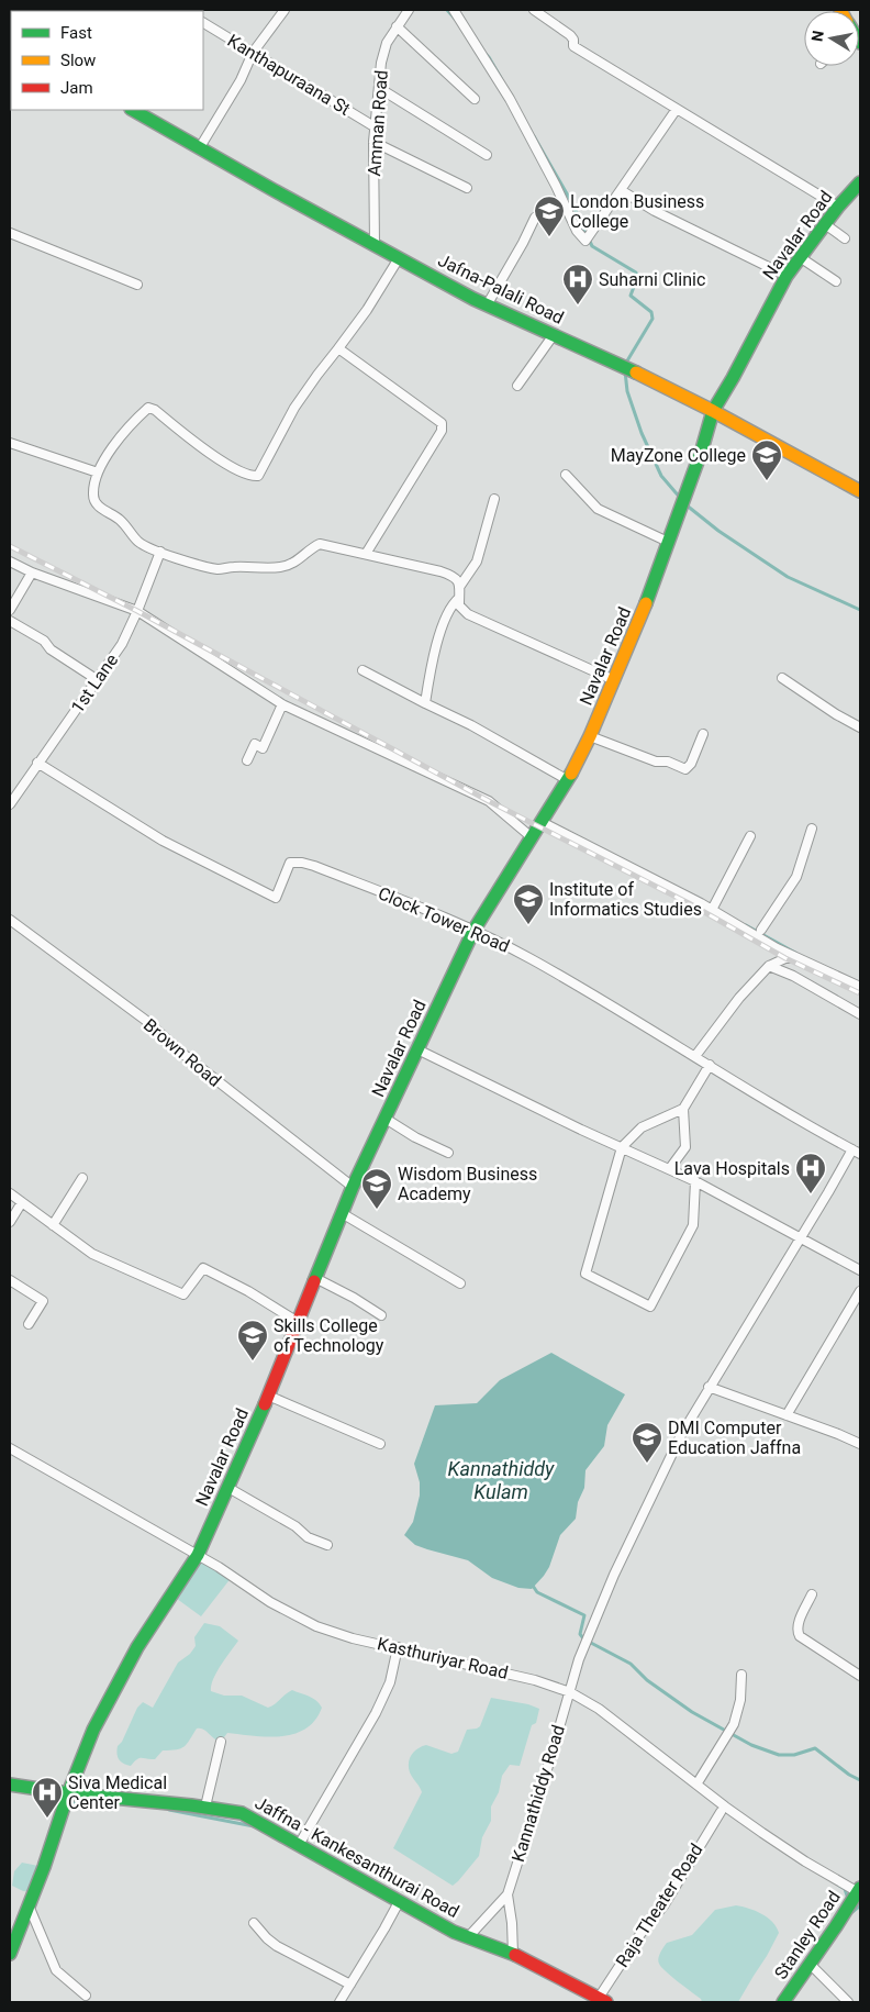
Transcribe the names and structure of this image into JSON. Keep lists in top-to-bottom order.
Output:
{
  "streets": {
    "street": [
      "Kanthapuraana St",
      "Amman Road",
      "Navalar Road",
      "Jafna-Palali Road",
      "1st Lane",
      "Clock Tower Road",
      "Brown Road",
      "Kasthuriyar Road",
      "Kannathiddy Road",
      "Jaffna - Kankesanthurai Road",
      "Raja Theater Road",
      "Stanley Road"
    ]
  },
  "crossings": [
    ["Kanthapuraana St", "Amman Road"],
    ["Amman Road", "Jafna-Palali Road"],
    ["Navalar Road", "Jafna-Palali Road"],
    ["Navalar Road", "Clock Tower Road"],
    ["Navalar Road", "Brown Road"],
    ["Navalar Road", "Kasthuriyar Road"],
    ["Navalar Road", "Jaffna - Kankesanthurai Road"],
    ["1st Lane", "Clock Tower Road"],
    ["Clock Tower Road", "Kannathiddy Road"],
    ["Kasthuriyar Road", "Kannathiddy Road"],
    ["Kasthuriyar Road", "Stanley Road"],
    ["Jaffna - Kankesanthurai Road", "Raja Theater Road"]
  ],
  "water": ["Kannathiddy Kulam"],
  "places": {
    "school or university": [
      "London Business College",
      "MayZone College",
      "Institute of Informatics Studies",
      "Wisdom Business Academy",
      "Skills College of Technology",
      "DMI Computer Education Jaffna"
    ],
    "hospital": ["Suharni Clinic", "Lava Hospitals", "Siva Medical Center"]
  },
  "legend": ["Fast", "Slow", "Jam"],
  "north": "left"
}
